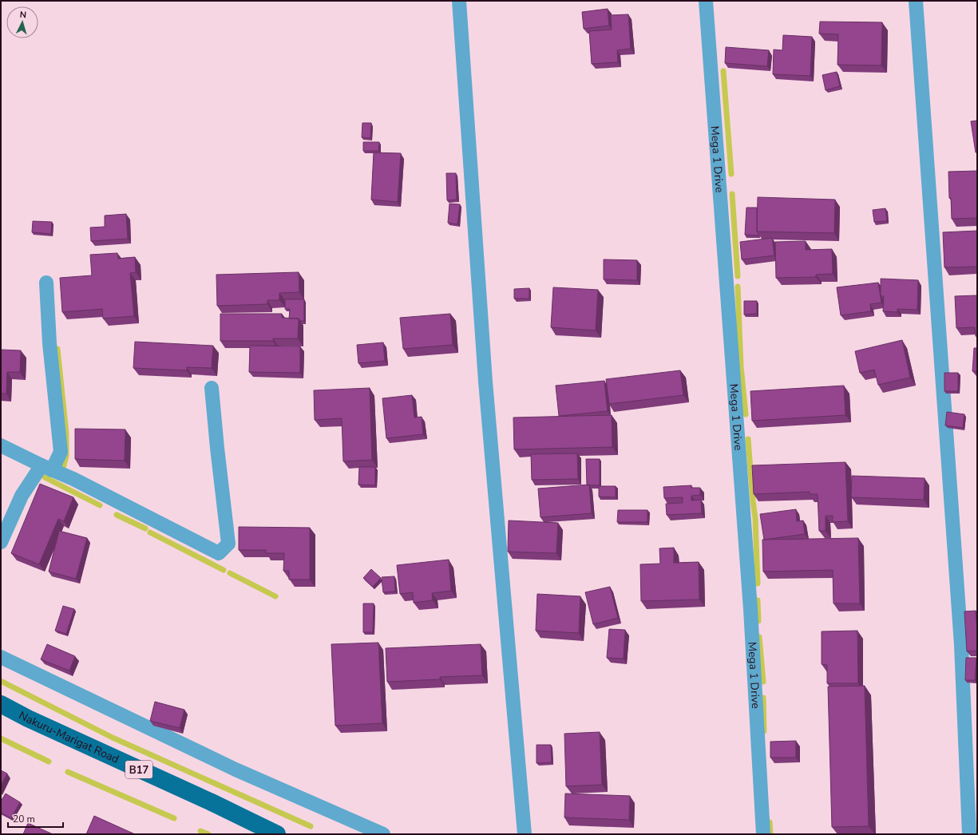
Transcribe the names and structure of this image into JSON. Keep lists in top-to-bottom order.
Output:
{
  "streets": {
    "main road": ["Nakuru-Marigat Road", "B17"],
    "street": ["Mega 1 Drive"]
  },
  "scale_bar": "20 m",
  "north": "top"
}
